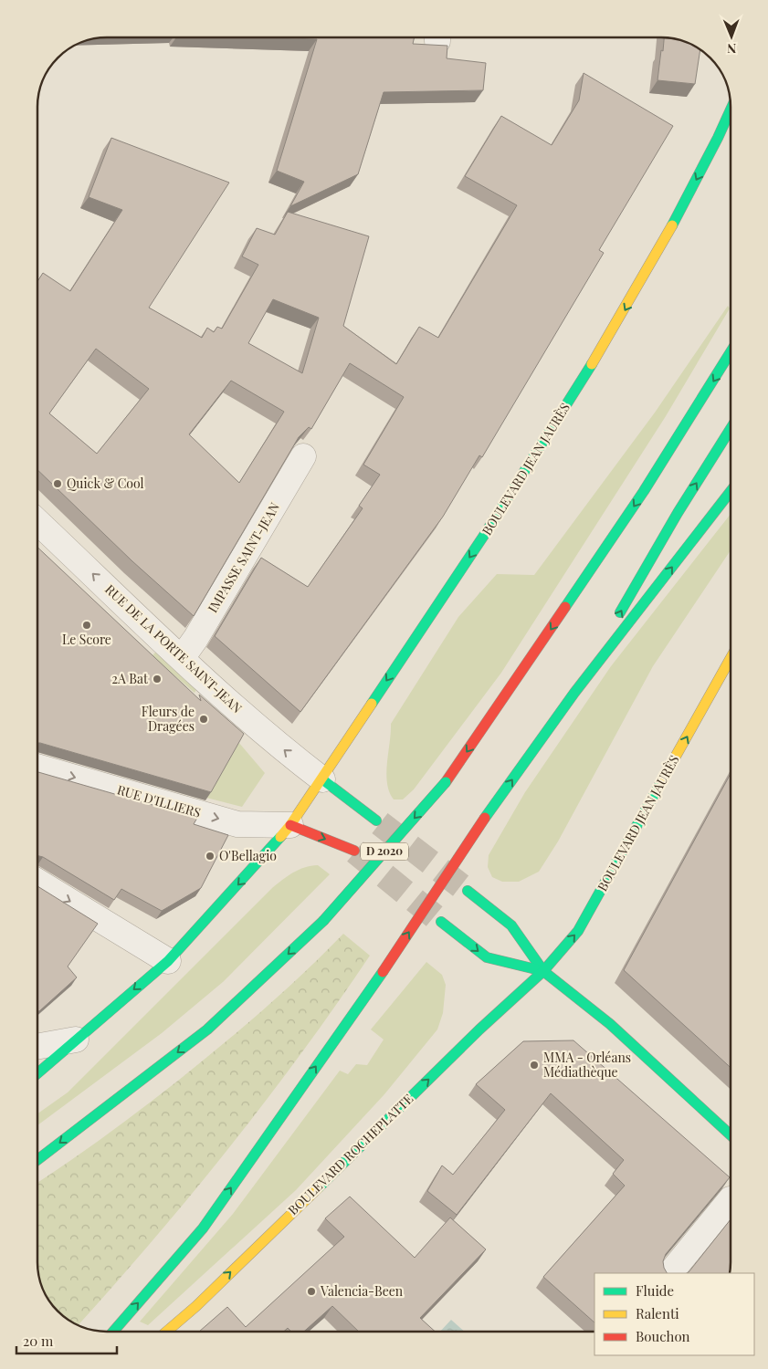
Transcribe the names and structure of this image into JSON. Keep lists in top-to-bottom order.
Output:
{
  "streets": {
    "main road": ["BOULEVARD JEAN JAURÈS", "D 2020", "BOULEVARD ROCHEPLATTE"],
    "street": ["IMPASSE SAINT-JEAN", "RUE DE LA PORTE SAINT-JEAN", "RUE D'ILLIERS"]
  },
  "crossings": [
    ["BOULEVARD JEAN JAURÈS", "RUE DE LA PORTE SAINT-JEAN"],
    ["BOULEVARD JEAN JAURÈS", "RUE D'ILLIERS"],
    ["BOULEVARD JEAN JAURÈS", "BOULEVARD ROCHEPLATTE"],
    ["IMPASSE SAINT-JEAN", "RUE DE LA PORTE SAINT-JEAN"]
  ],
  "one_way": ["RUE DE LA PORTE SAINT-JEAN"],
  "places": [
    "Quick & Cool",
    "Le Score",
    "2A Bat",
    "Fleurs de Dragées",
    "O'Bellagio",
    "MMA - Orléans Médiathèque",
    "Valencia-Been"
  ],
  "legend": ["Fluide", "Ralenti", "Bouchon"],
  "scale_bar": "20 m",
  "north": "bottom"
}
